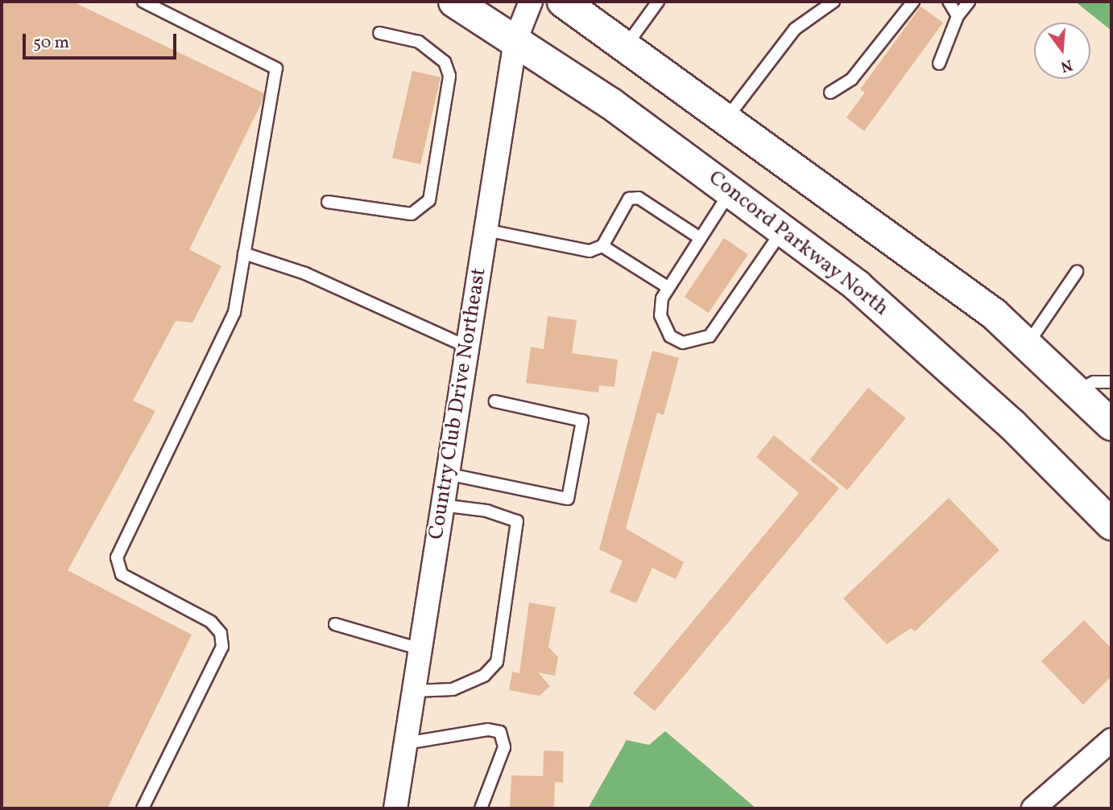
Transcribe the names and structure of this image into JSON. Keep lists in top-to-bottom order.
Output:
{
  "streets": {
    "highway": ["Concord Parkway North"],
    "street": ["Country Club Drive Northeast"]
  },
  "crossings": [
    ["Concord Parkway North", "Country Club Drive Northeast"]
  ],
  "scale_bar": "50 m",
  "north": "bottom"
}
